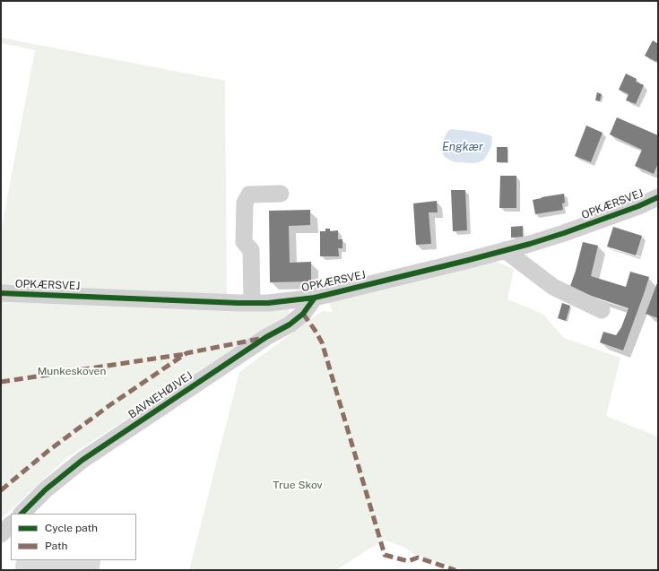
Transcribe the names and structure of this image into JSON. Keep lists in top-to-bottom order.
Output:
{
  "streets": {
    "street": ["OPKÆRSVEJ", "BAVNEHØJVEJ"]
  },
  "crossings": [
    ["OPKÆRSVEJ", "BAVNEHØJVEJ"]
  ],
  "water": ["Engkær"],
  "parks": ["Munkeskoven", "True Skov"],
  "legend": ["Cycle path", "Path"]
}
